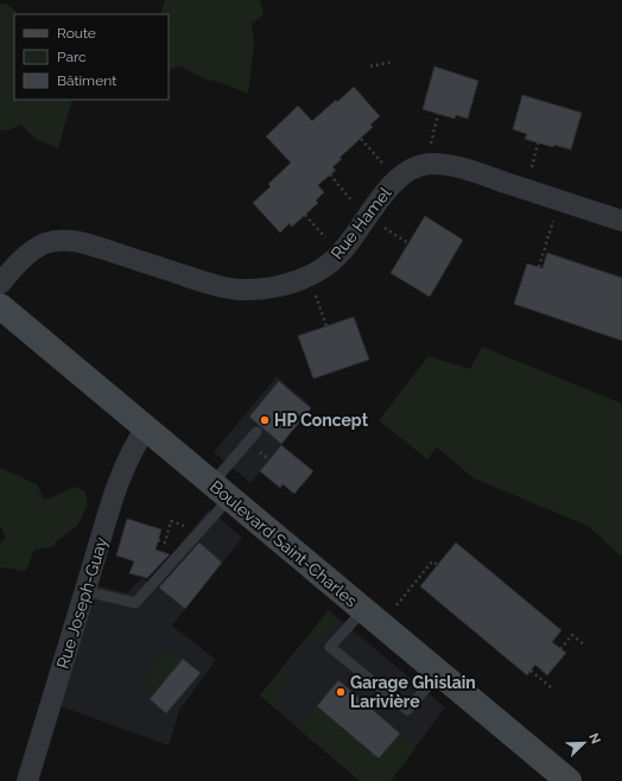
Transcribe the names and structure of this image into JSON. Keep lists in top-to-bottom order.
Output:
{
  "streets": {
    "street": ["Rue Hamel", "Boulevard Saint-Charles", "Rue Joseph-Guay"]
  },
  "crossings": [
    ["Boulevard Saint-Charles", "Rue Joseph-Guay"]
  ],
  "places": ["HP Concept", "Garage Ghislain Larivière"],
  "legend": ["Route", "Parc", "Bâtiment"],
  "north": "top right"
}
